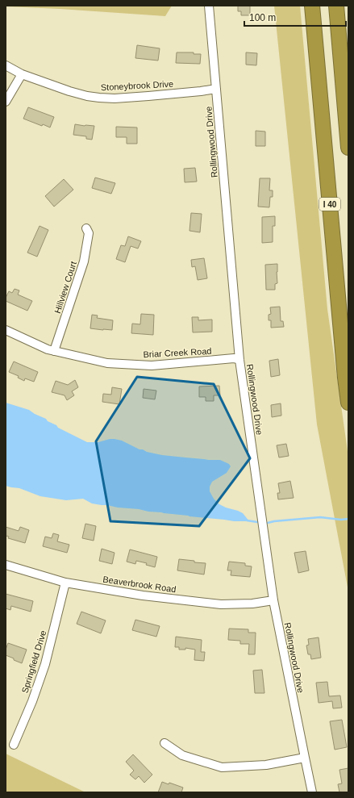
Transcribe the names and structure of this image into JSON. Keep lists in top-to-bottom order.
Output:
{
  "streets": {
    "highway": ["I 40"],
    "street": [
      "Stoneybrook Drive",
      "Rollingwood Drive",
      "Hillview Court",
      "Briar Creek Road",
      "Beaverbrook Road",
      "Springfield Drive"
    ]
  },
  "crossings": [
    ["Stoneybrook Drive", "Rollingwood Drive"],
    ["Rollingwood Drive", "Briar Creek Road"],
    ["Rollingwood Drive", "Beaverbrook Road"],
    ["Hillview Court", "Briar Creek Road"],
    ["Beaverbrook Road", "Springfield Drive"]
  ],
  "scale_bar": "100 m"
}
